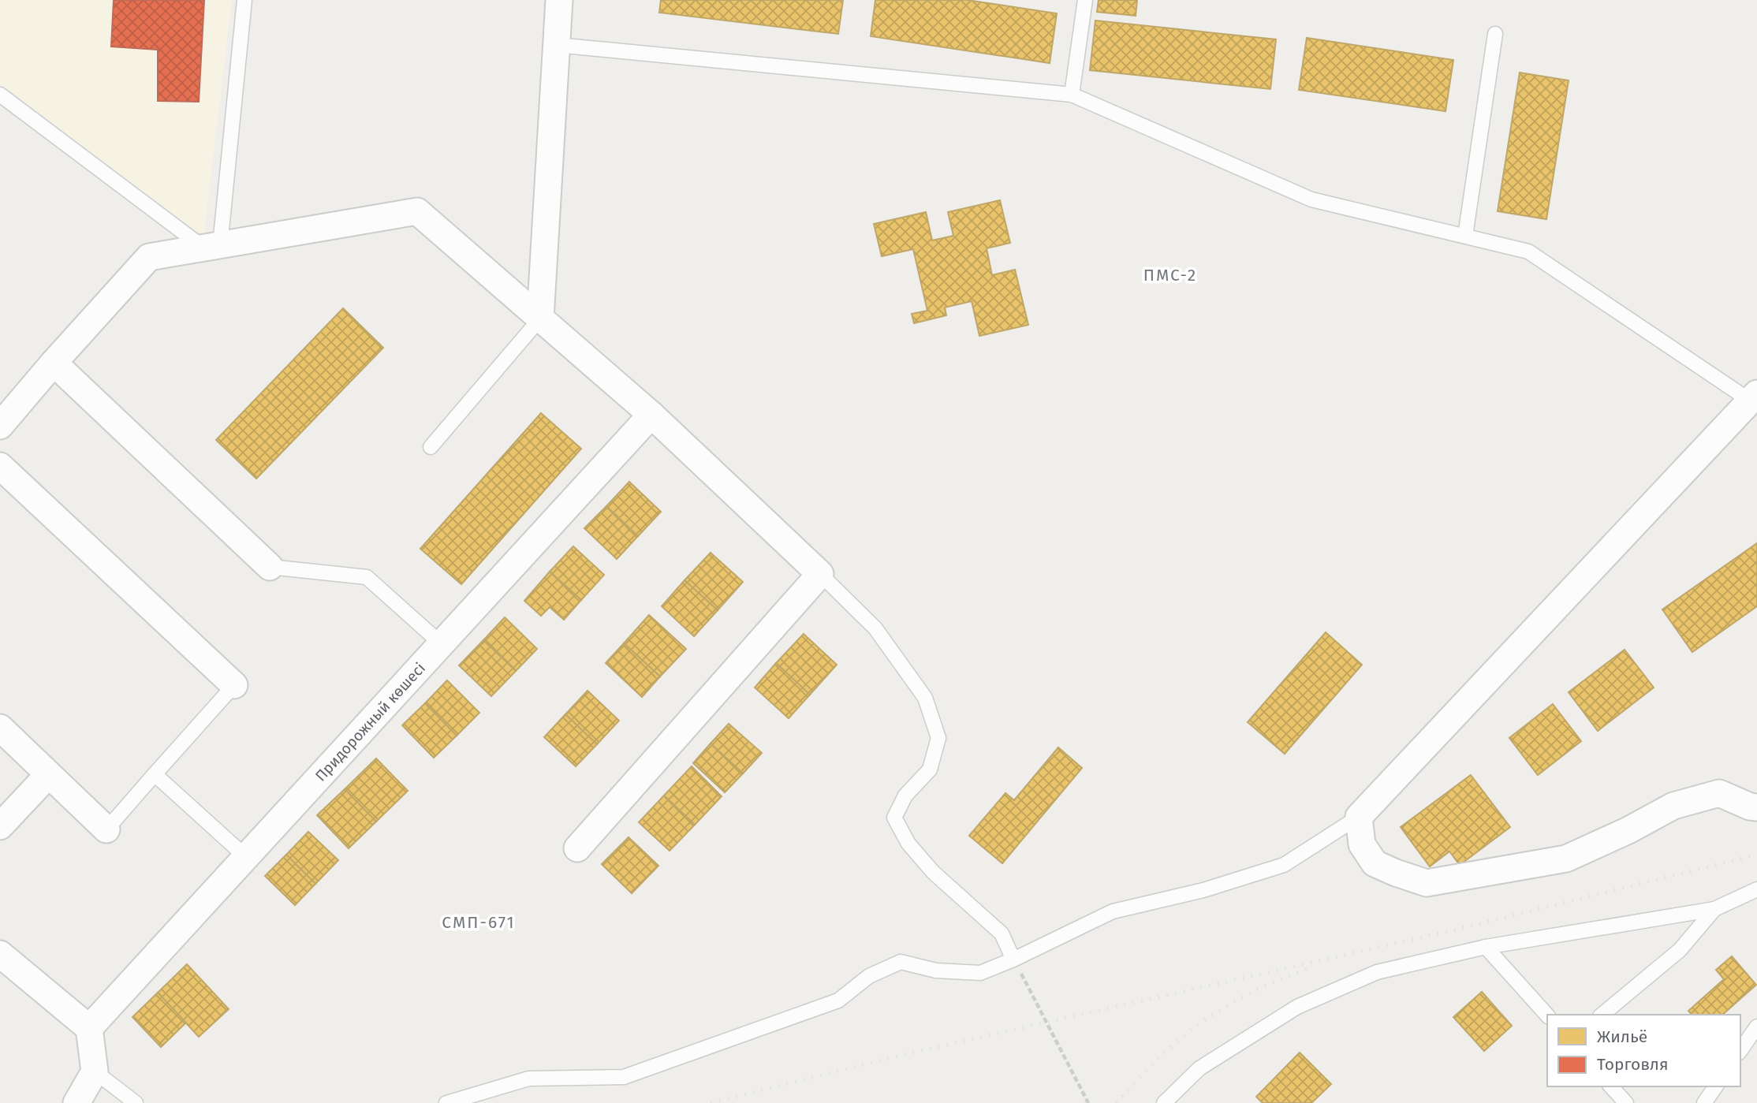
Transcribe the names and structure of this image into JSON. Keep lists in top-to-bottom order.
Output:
{
  "streets": {
    "street": ["Придорожный көшесі"]
  },
  "districts": ["ПМС-2", "СМП-671"],
  "legend": ["Жильё", "Торговля"]
}
